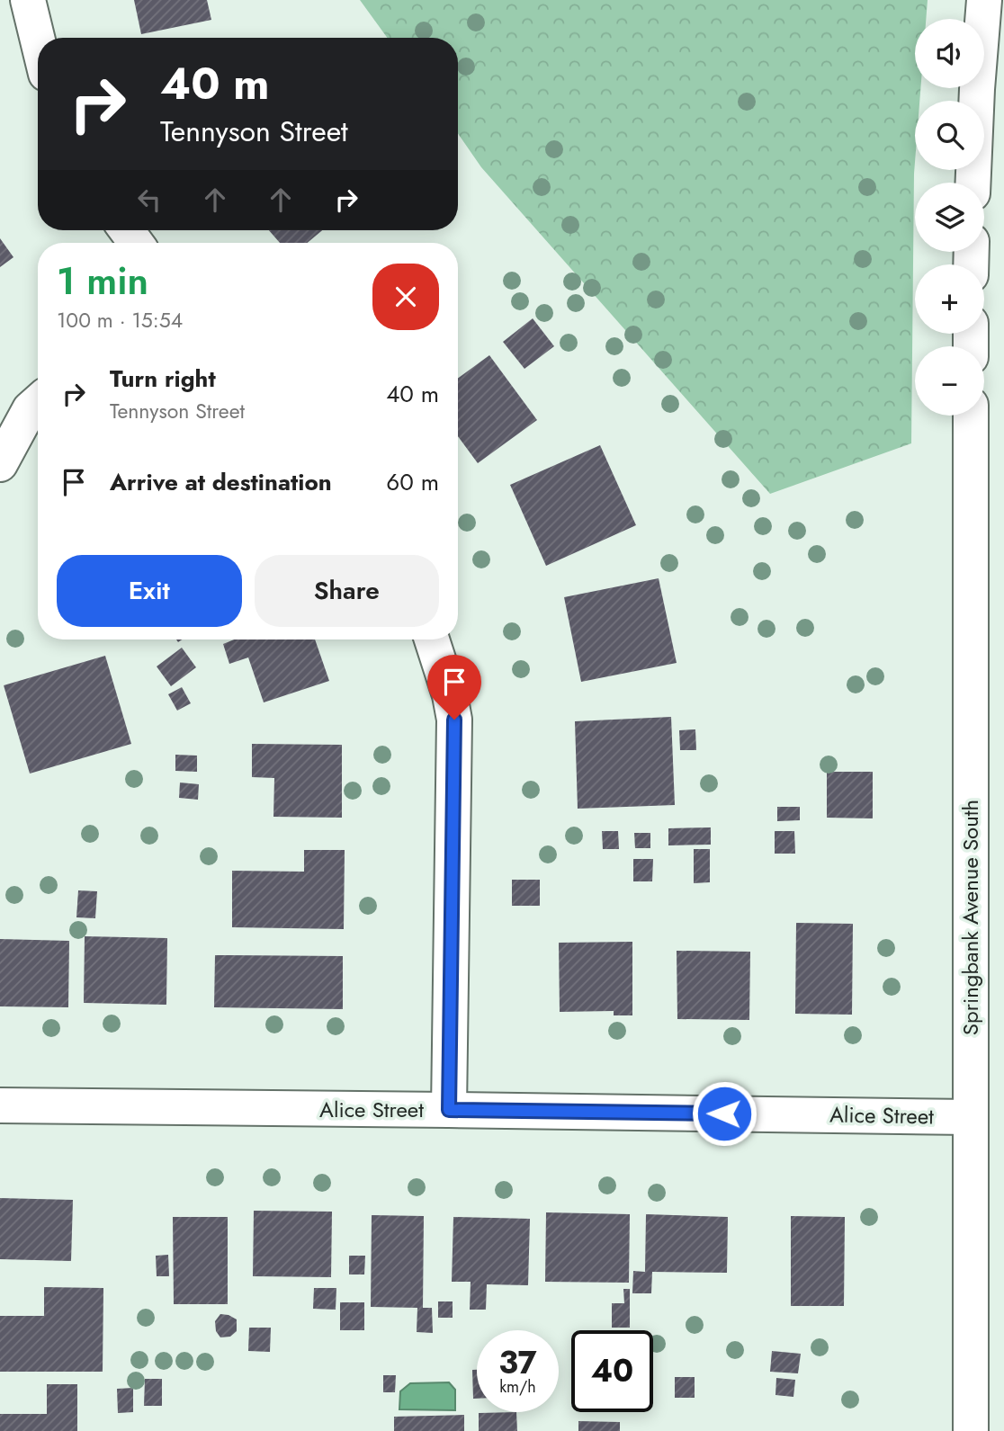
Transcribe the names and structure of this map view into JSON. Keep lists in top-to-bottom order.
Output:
{
  "streets": {
    "street": ["Springbank Avenue South", "Alice Street"]
  },
  "crossings": [
    ["Springbank Avenue South", "Alice Street"]
  ],
  "page": {
    "map_buttons": ["+", "−"],
    "turn": ["40 m", "Tennyson Street"],
    "heading": ["1 min", "100 m · 15:54"],
    "list": [
      {
        "name": "Turn right",
        "note": "Tennyson Street",
        "value": "40 m"
      },
      {
        "name": "Arrive at destination",
        "value": "60 m"
      }
    ],
    "buttons": ["Exit", "Share"],
    "speed": "37 km/h",
    "limit": "40"
  }
}
